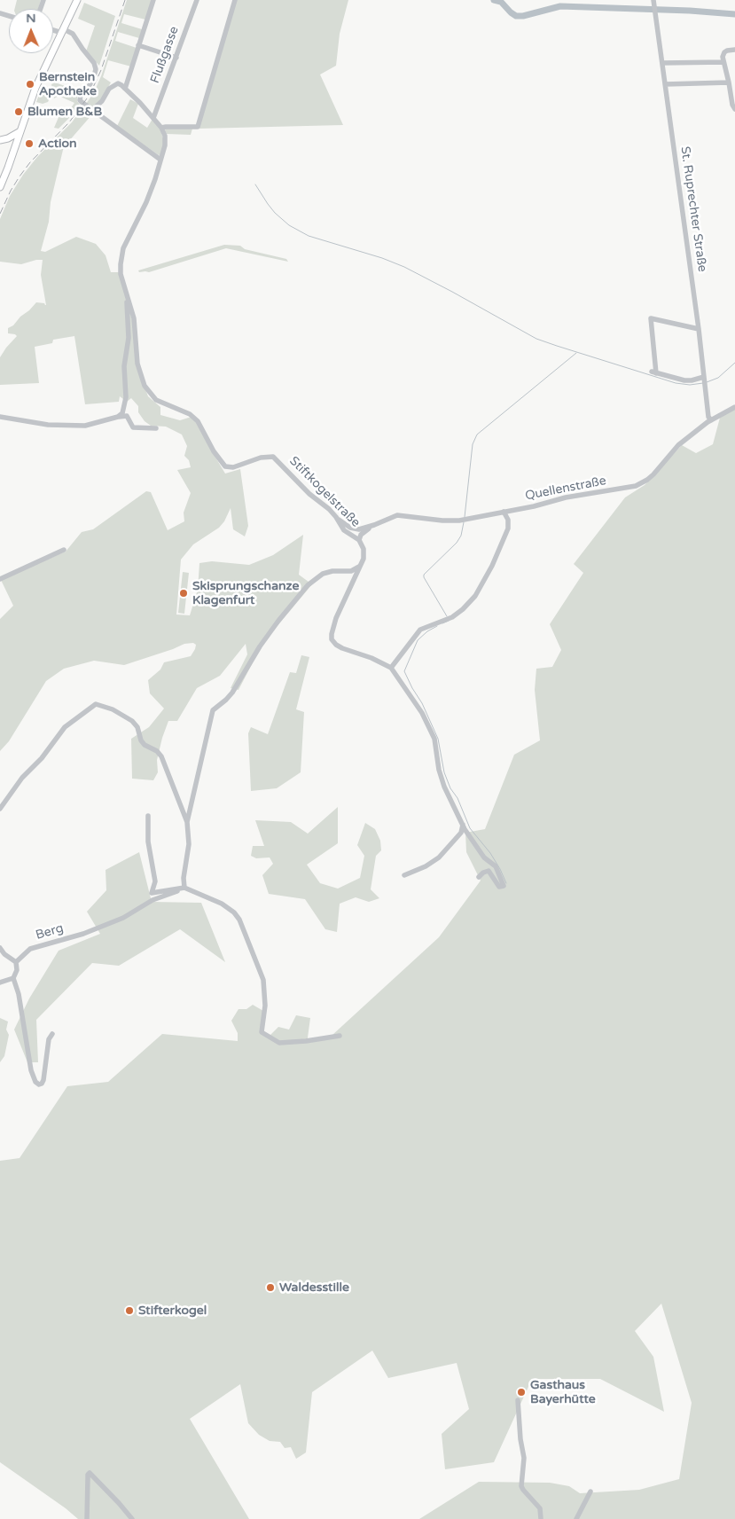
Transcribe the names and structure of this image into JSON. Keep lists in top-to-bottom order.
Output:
{
  "streets": {
    "street": [
      "Flußgasse",
      "St. Ruprechter Straße",
      "Quellenstraße",
      "Stiftkogelstraße",
      "Berg"
    ]
  },
  "crossings": [
    ["St. Ruprechter Straße", "Quellenstraße"],
    ["Quellenstraße", "Stiftkogelstraße"]
  ],
  "places": [
    "Bernstein Apotheke",
    "Blumen B&B",
    "Action",
    "Skisprungschanze Klagenfurt",
    "Waldesstille",
    "Stifterkogel",
    "Gasthaus Bayerhütte"
  ],
  "north": "top"
}
